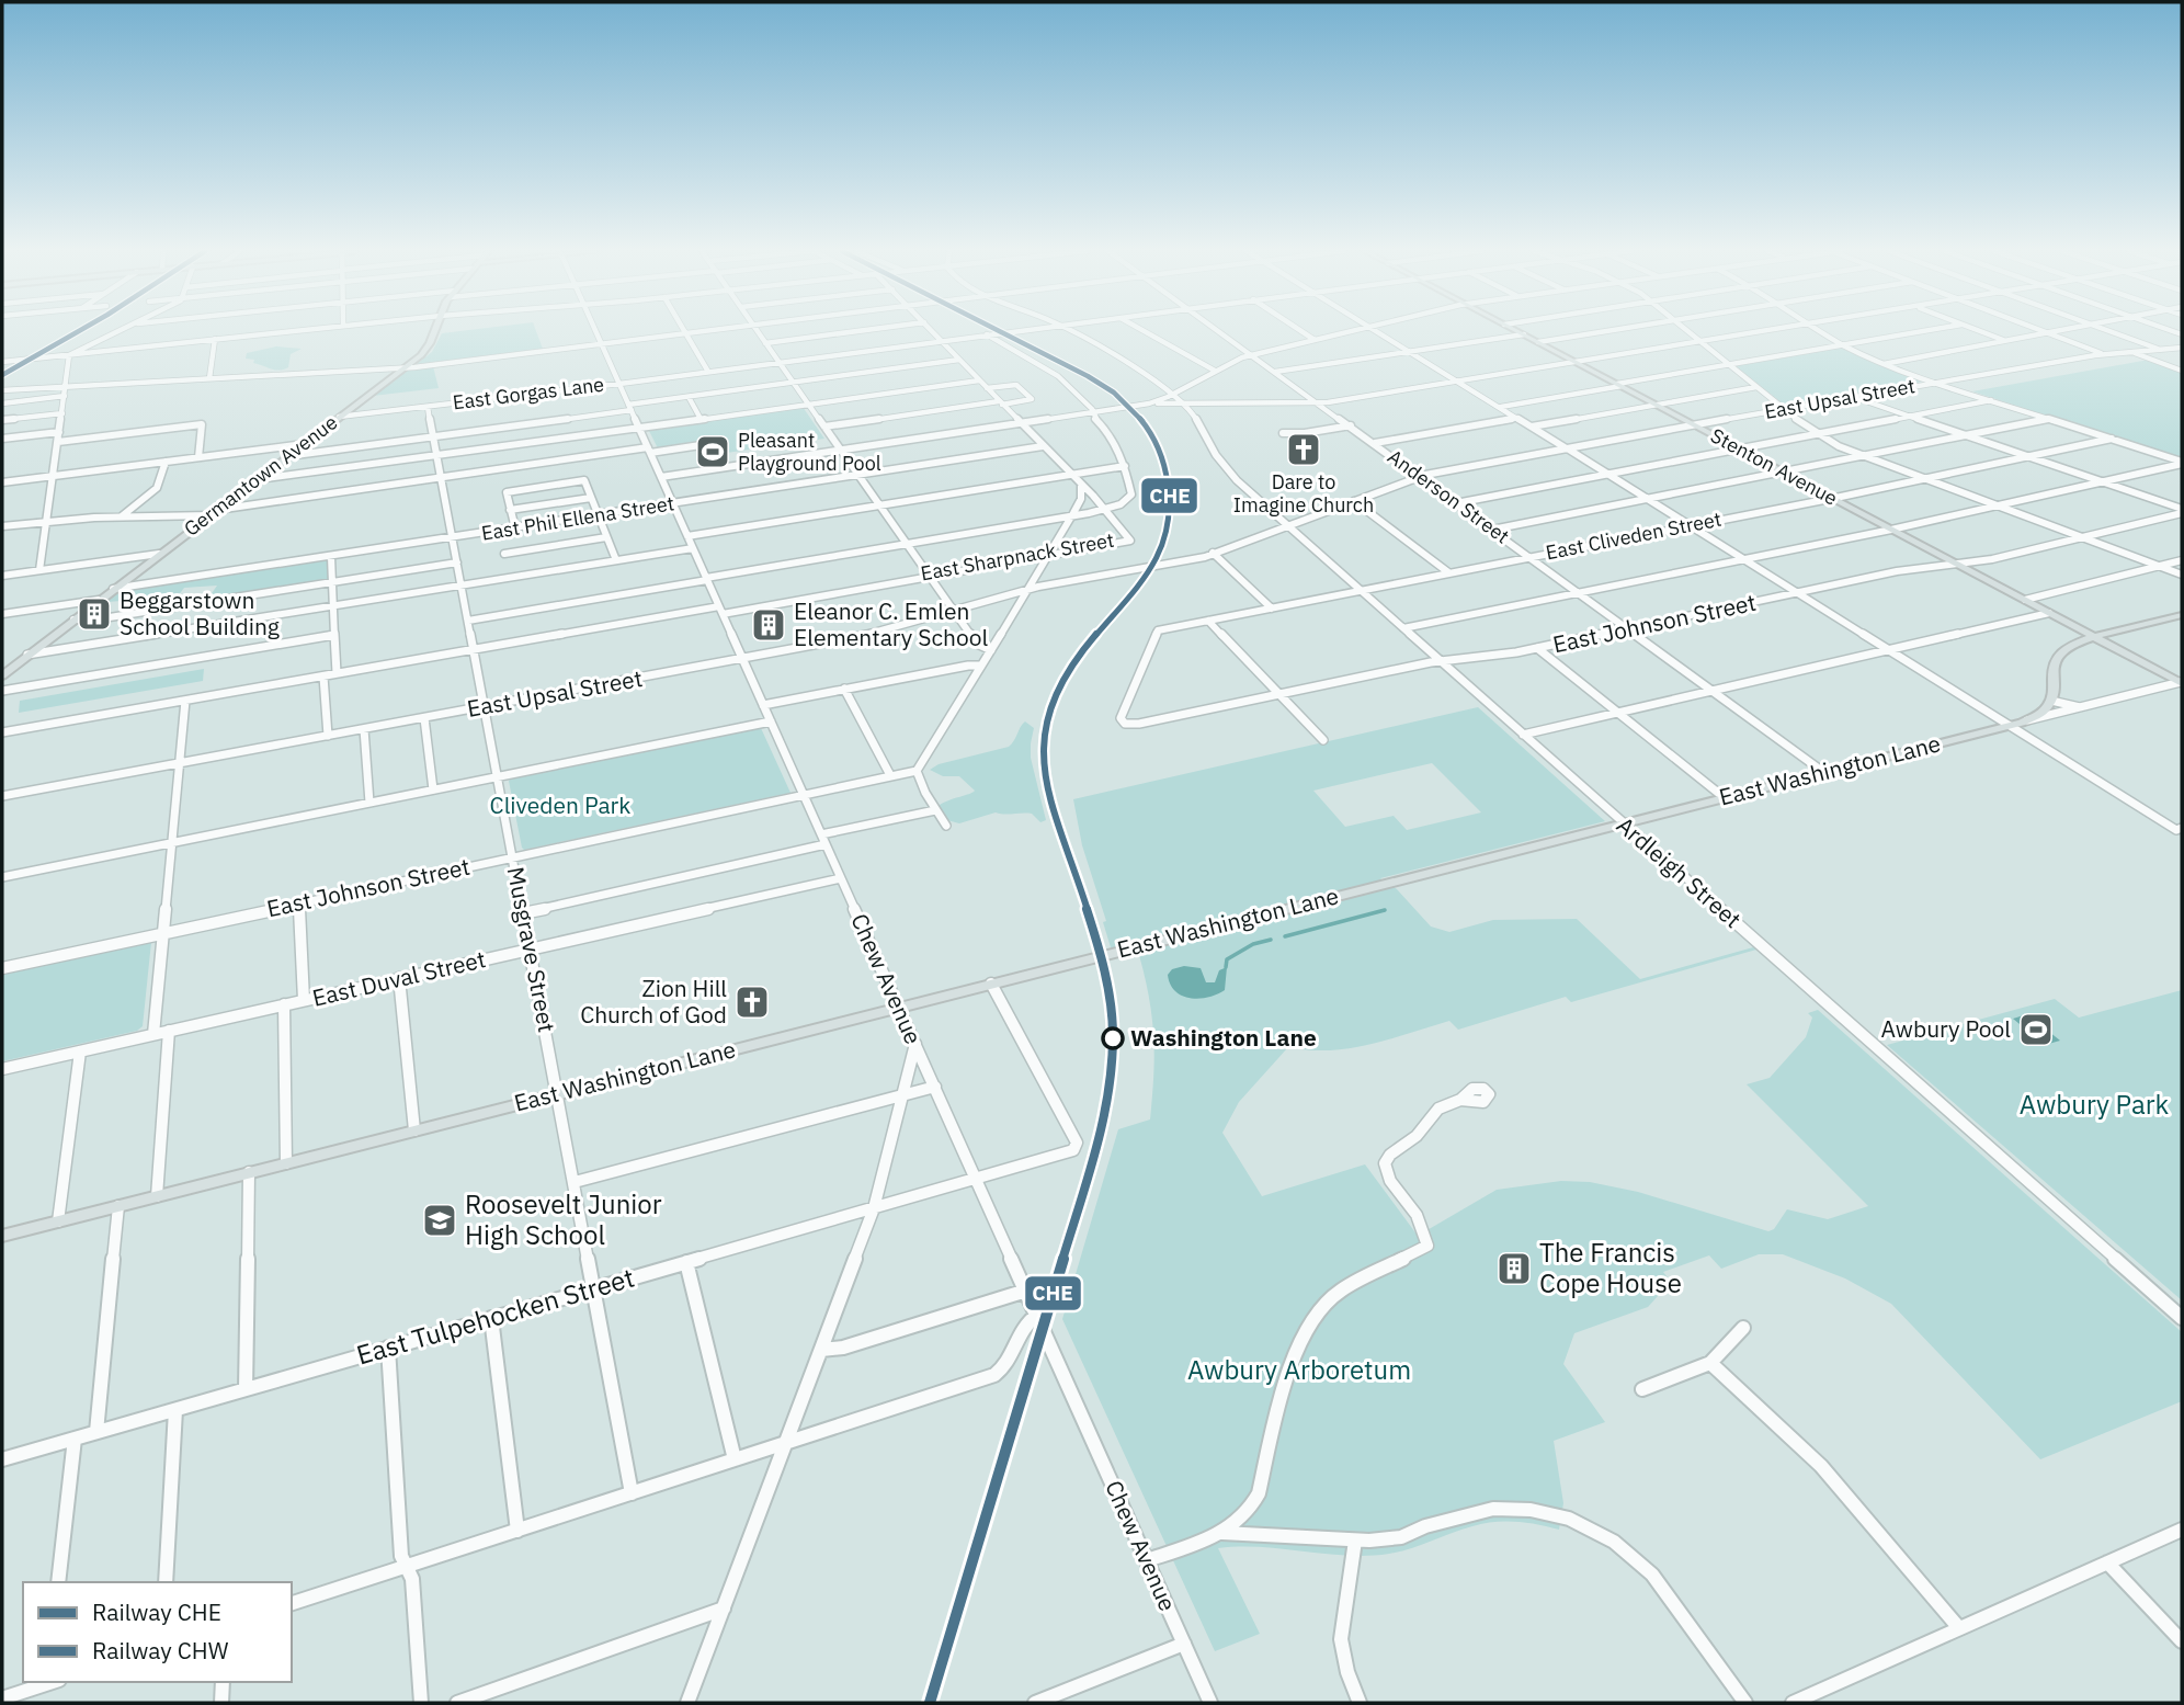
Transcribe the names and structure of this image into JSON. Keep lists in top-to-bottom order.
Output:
{
  "streets": {
    "main road": ["Stenton Avenue", "Germantown Avenue", "East Washington Lane"],
    "street": [
      "East Gorgas Lane",
      "East Upsal Street",
      "Anderson Street",
      "East Phil Ellena Street",
      "East Cliveden Street",
      "East Sharpnack Street",
      "East Johnson Street",
      "Ardleigh Street",
      "Musgrave Street",
      "East Duval Street",
      "Chew Avenue",
      "East Tulpehocken Street"
    ]
  },
  "crossings": [
    ["East Gorgas Lane", "Germantown Avenue"],
    ["East Gorgas Lane", "Musgrave Street"],
    ["East Gorgas Lane", "Chew Avenue"],
    ["East Upsal Street", "Stenton Avenue"],
    ["East Upsal Street", "Anderson Street"],
    ["East Upsal Street", "Ardleigh Street"],
    ["East Upsal Street", "Musgrave Street"],
    ["East Upsal Street", "Chew Avenue"],
    ["Stenton Avenue", "East Cliveden Street"],
    ["Stenton Avenue", "East Johnson Street"],
    ["Germantown Avenue", "East Phil Ellena Street"],
    ["Anderson Street", "East Cliveden Street"],
    ["Anderson Street", "East Johnson Street"],
    ["Anderson Street", "East Washington Lane"],
    ["East Phil Ellena Street", "Musgrave Street"],
    ["East Phil Ellena Street", "Chew Avenue"],
    ["East Cliveden Street", "East Johnson Street"],
    ["East Cliveden Street", "Ardleigh Street"],
    ["East Sharpnack Street", "Musgrave Street"],
    ["East Sharpnack Street", "Chew Avenue"],
    ["East Johnson Street", "Ardleigh Street"],
    ["East Johnson Street", "Musgrave Street"],
    ["East Johnson Street", "Chew Avenue"],
    ["East Washington Lane", "Ardleigh Street"],
    ["East Washington Lane", "Musgrave Street"],
    ["East Washington Lane", "Chew Avenue"],
    ["East Washington Lane", "East Tulpehocken Street"],
    ["Musgrave Street", "East Duval Street"],
    ["Musgrave Street", "East Tulpehocken Street"],
    ["East Duval Street", "Chew Avenue"],
    ["Chew Avenue", "East Tulpehocken Street"]
  ],
  "parks": ["Cliveden Park", "Awbury Park", "Awbury Arboretum"],
  "places": {
    "church": ["Dare to Imagine Church", "Zion Hill Church of God"],
    "sports": ["Pleasant Playground Pool", "Awbury Pool"],
    "building": ["Beggarstown School Building", "Eleanor C. Emlen Elementary School", "The Francis Cope House"],
    "other": ["Washington Lane"],
    "school or university": ["Roosevelt Junior High School"]
  },
  "lines": ["rail line CHE", "rail line CHW"],
  "legend": ["Railway CHE", "Railway CHW"]
}
